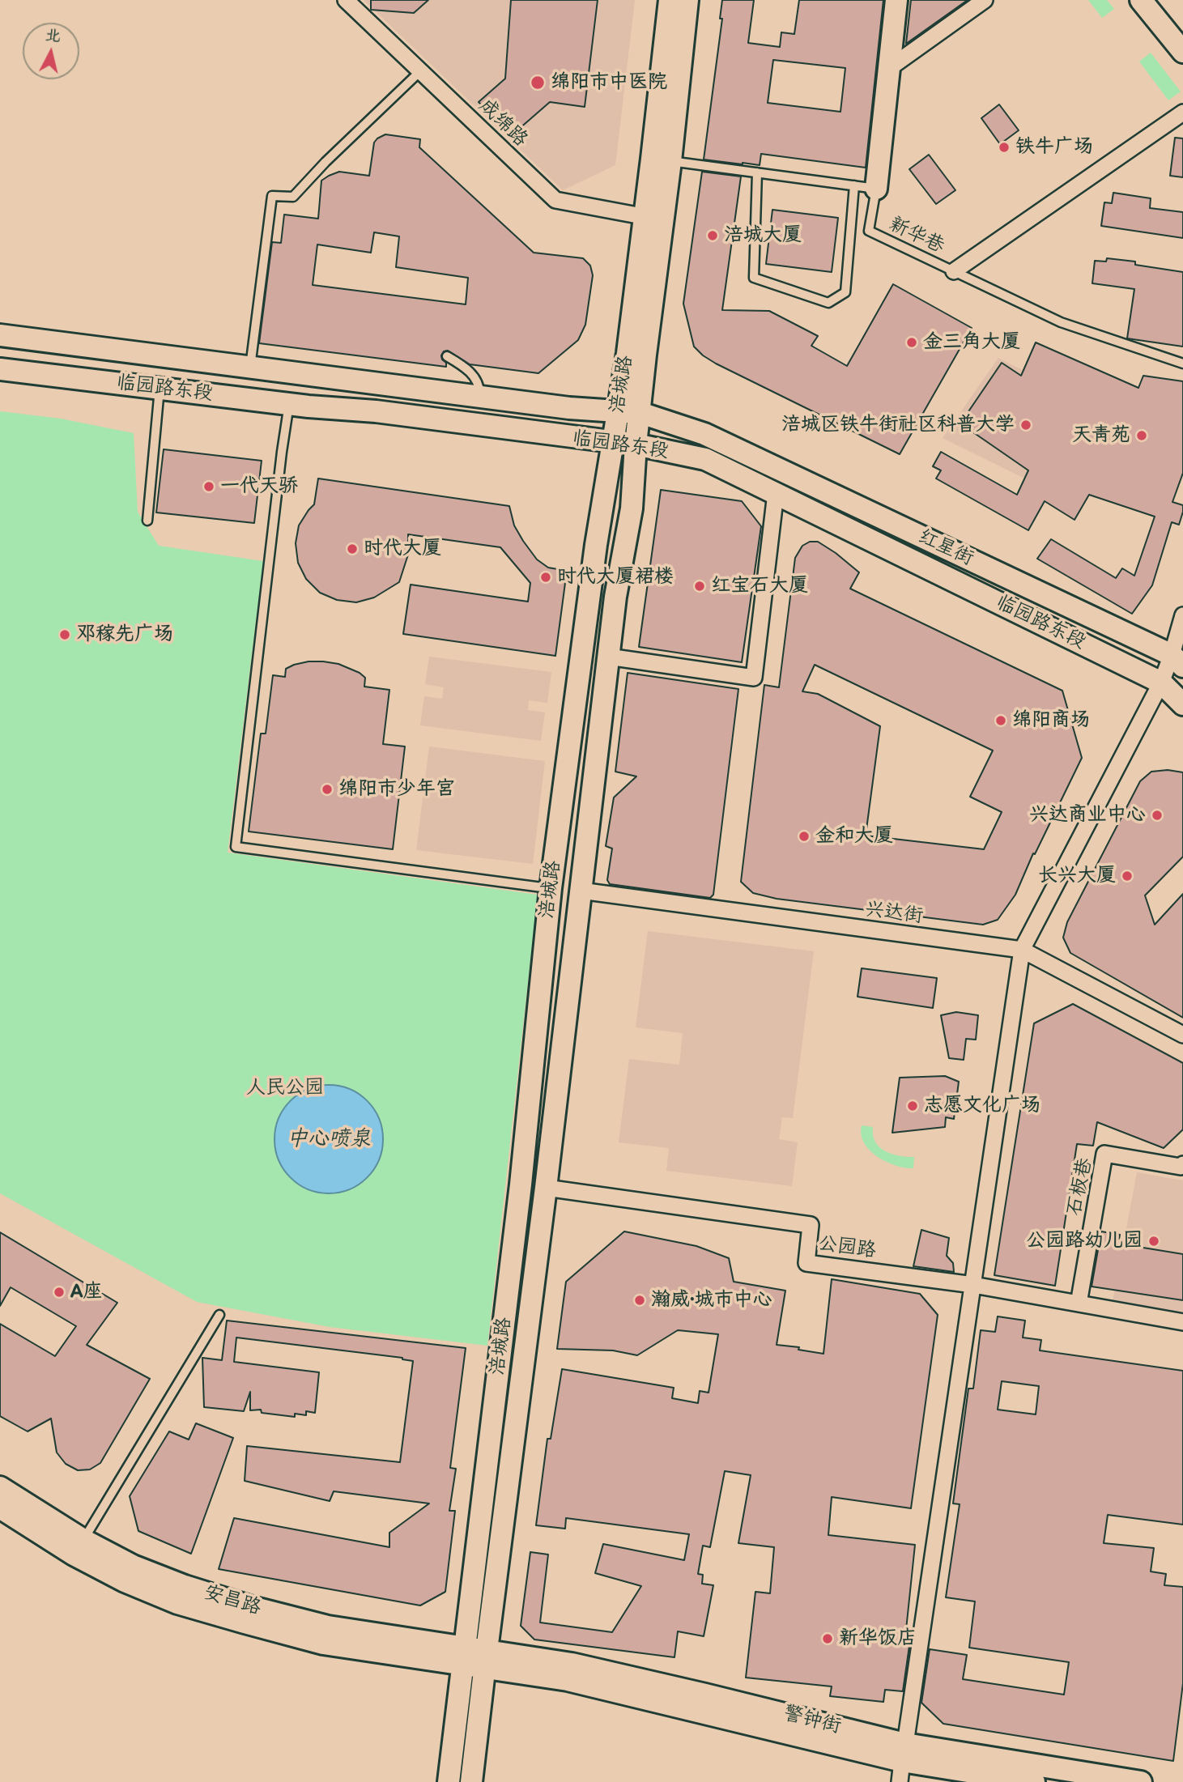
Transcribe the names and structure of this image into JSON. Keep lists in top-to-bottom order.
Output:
{
  "streets": {
    "main road": [
      "涪城路",
      "临园路东段",
      "红星街",
      "安昌路",
      "警钟街"
    ],
    "street": [
      "成绵路",
      "兴达街",
      "石板巷",
      "公园路"
    ],
    "lane": ["新华巷"]
  },
  "crossings": [
    ["成绵路", "涪城路"],
    ["涪城路", "临园路东段"],
    ["涪城路", "红星街"],
    ["涪城路", "兴达街"],
    ["涪城路", "公园路"],
    ["涪城路", "安昌路"],
    ["涪城路", "警钟街"],
    ["石板巷", "公园路"],
    ["安昌路", "警钟街"]
  ],
  "water": ["中心喷泉"],
  "parks": ["人民公园"],
  "places": [
    "绵阳市中医院",
    "铁牛广场",
    "涪城大厦",
    "金三角大厦",
    "涪城区铁牛街社区科普大学",
    "天青苑",
    "一代天骄",
    "时代大厦",
    "时代大厦裙楼",
    "红宝石大厦",
    "邓稼先广场",
    "绵阳商场",
    "绵阳市少年宫",
    "兴达商业中心",
    "金和大厦",
    "长兴大厦",
    "志愿文化广场",
    "公园路幼儿园",
    "A座",
    "瀚威·城市中心",
    "新华饭店"
  ],
  "north": "top"
}
